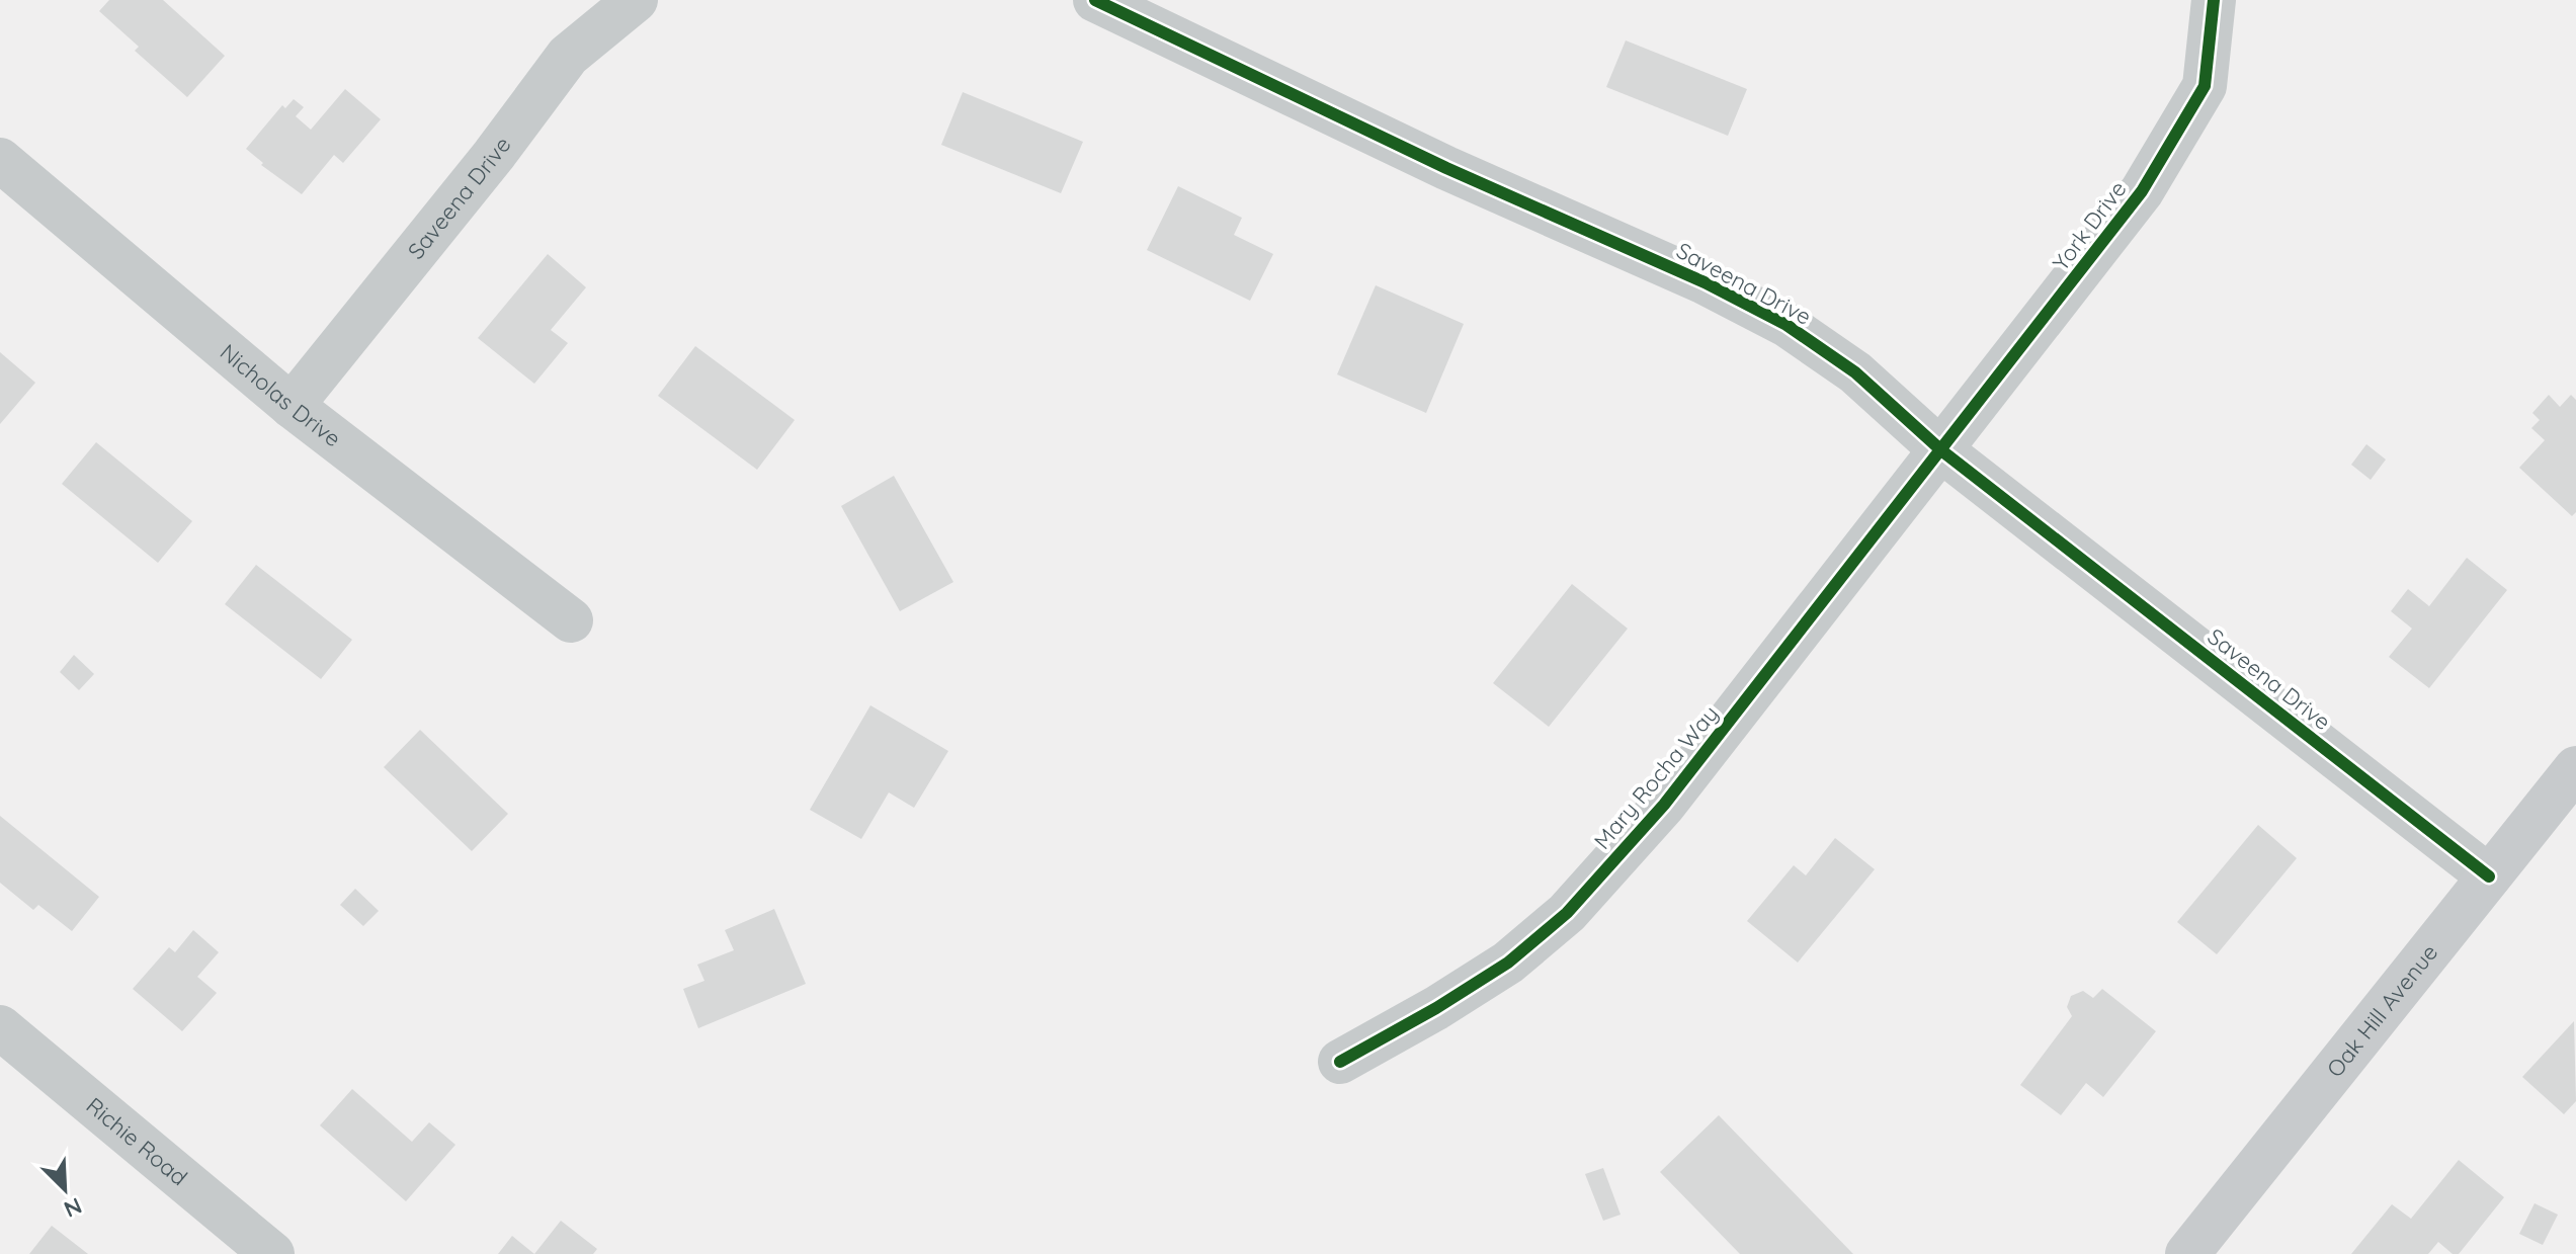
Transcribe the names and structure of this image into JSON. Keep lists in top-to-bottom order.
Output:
{
  "streets": {
    "main road": ["Oak Hill Avenue"],
    "street": [
      "Saveena Drive",
      "York Drive",
      "Nicholas Drive",
      "Mary Rocha Way",
      "Richie Road"
    ]
  },
  "crossings": [
    ["Saveena Drive", "York Drive"],
    ["Saveena Drive", "Nicholas Drive"],
    ["Saveena Drive", "Mary Rocha Way"],
    ["Saveena Drive", "Oak Hill Avenue"],
    ["York Drive", "Mary Rocha Way"]
  ],
  "north": "bottom right"
}
